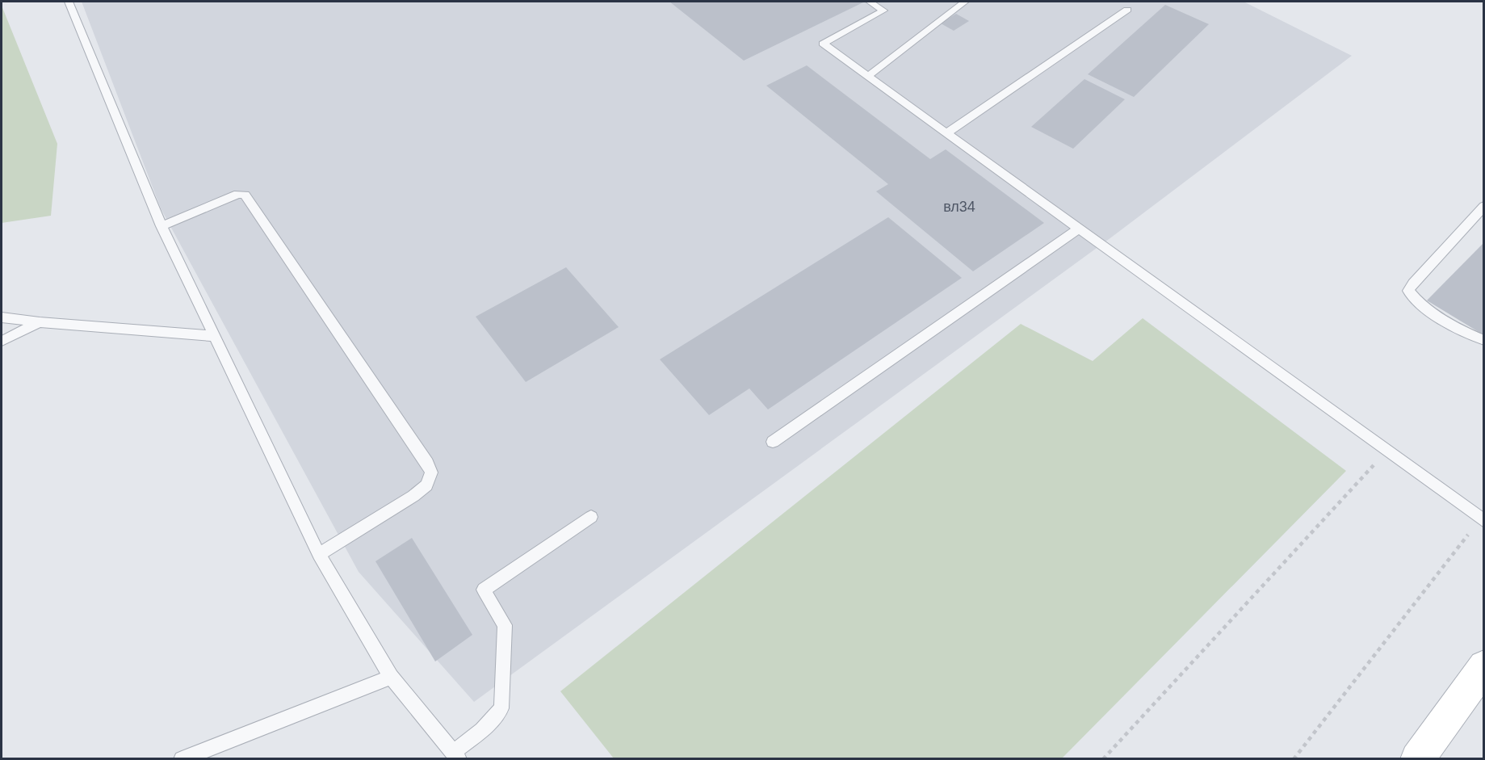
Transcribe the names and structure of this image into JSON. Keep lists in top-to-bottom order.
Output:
{
  "house_numbers": ["вл34"]
}
